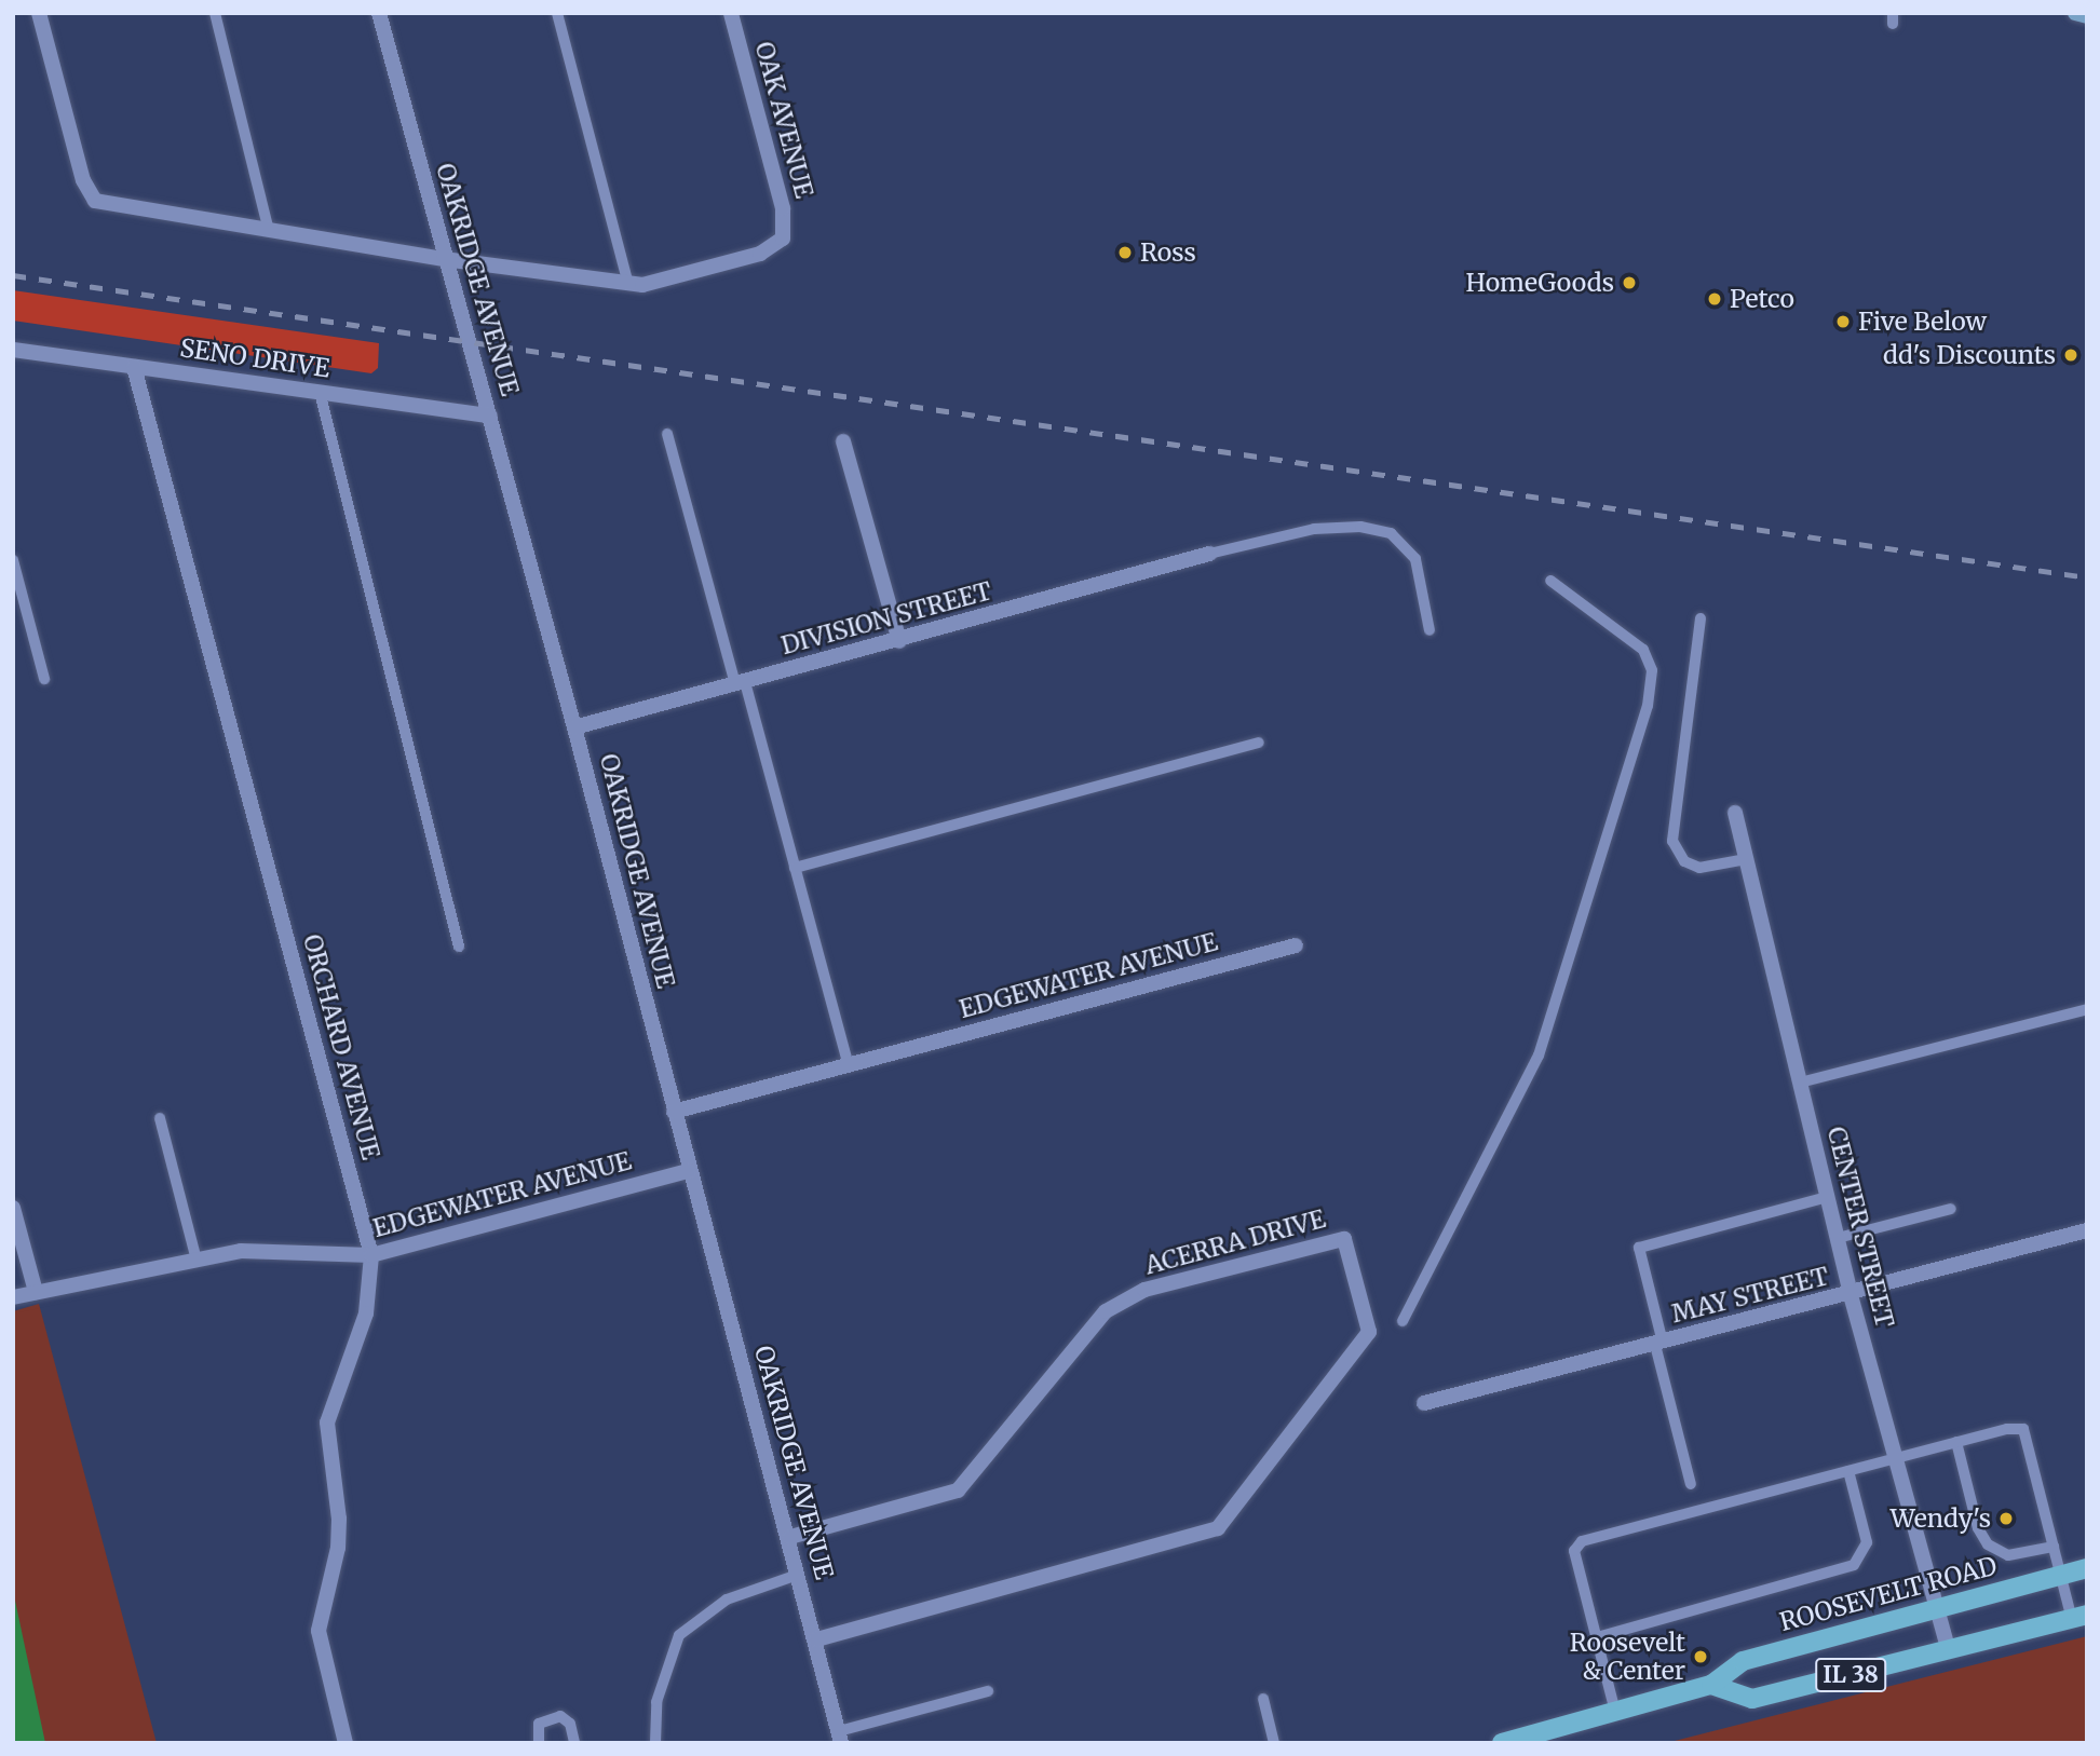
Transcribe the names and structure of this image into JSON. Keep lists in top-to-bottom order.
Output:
{
  "streets": {
    "main road": ["ROOSEVELT ROAD", "IL 38"],
    "street": [
      "OAK AVENUE",
      "OAKRIDGE AVENUE",
      "SENO DRIVE",
      "DIVISION STREET",
      "EDGEWATER AVENUE",
      "ORCHARD AVENUE",
      "CENTER STREET",
      "ACERRA DRIVE",
      "MAY STREET"
    ]
  },
  "crossings": [
    ["OAKRIDGE AVENUE", "SENO DRIVE"],
    ["OAKRIDGE AVENUE", "DIVISION STREET"],
    ["OAKRIDGE AVENUE", "EDGEWATER AVENUE"],
    ["OAKRIDGE AVENUE", "ACERRA DRIVE"],
    ["SENO DRIVE", "ORCHARD AVENUE"],
    ["EDGEWATER AVENUE", "ORCHARD AVENUE"],
    ["CENTER STREET", "MAY STREET"],
    ["CENTER STREET", "ROOSEVELT ROAD"],
    ["CENTER STREET", "IL 38"],
    ["ROOSEVELT ROAD", "IL 38"]
  ],
  "places": [
    "Ross",
    "HomeGoods",
    "Petco",
    "Five Below",
    "dd's Discounts",
    "Wendy's",
    "Roosevelt & Center"
  ]
}
